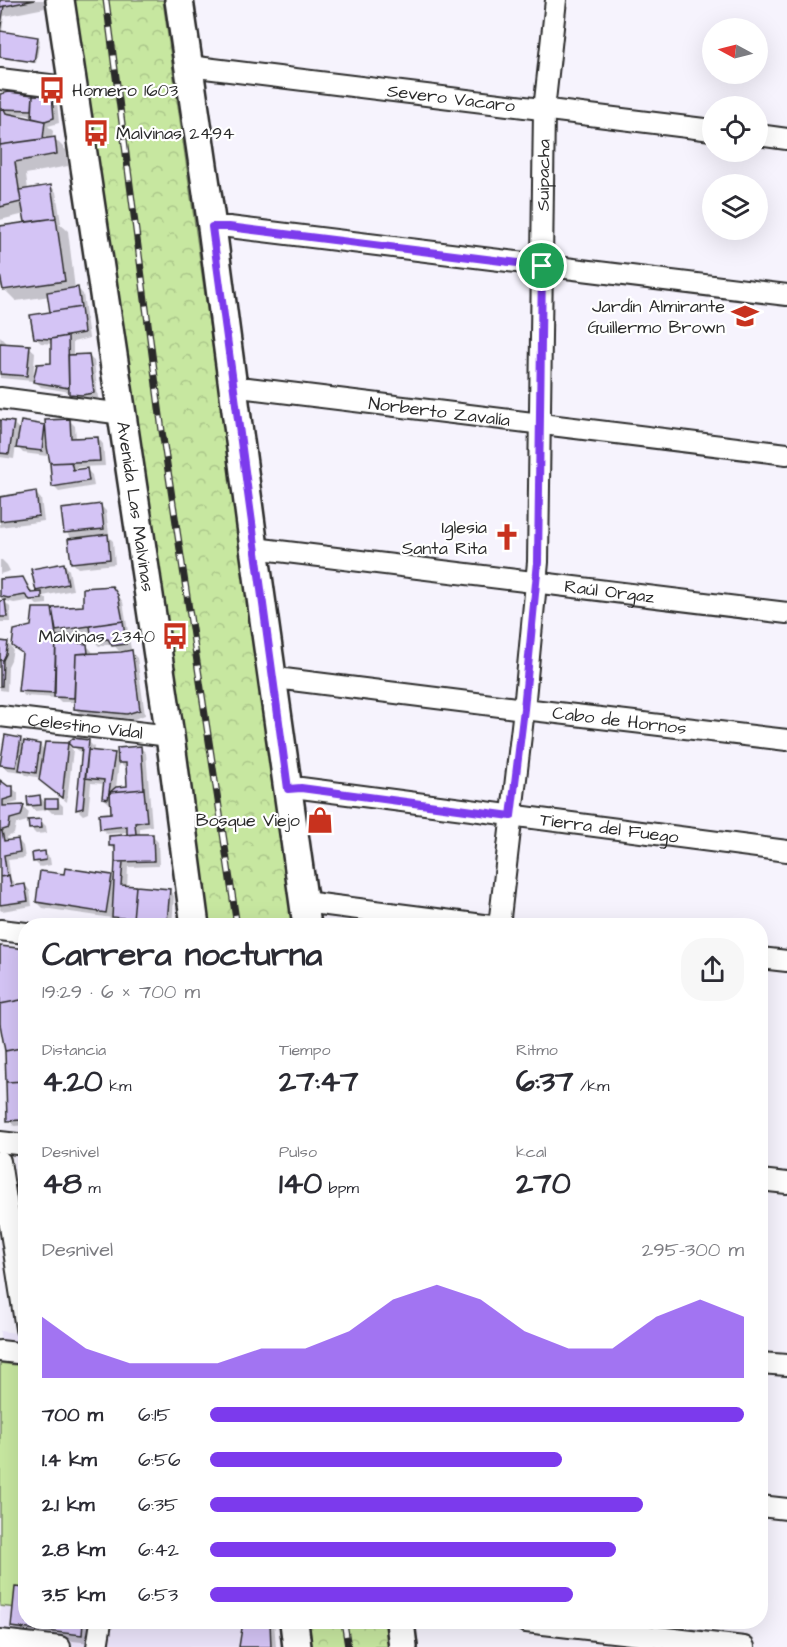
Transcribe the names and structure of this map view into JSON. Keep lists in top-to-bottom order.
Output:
{
  "streets": {
    "main road": ["Avenida Las Malvinas"],
    "street": [
      "Severo Vacaro",
      "Suipacha",
      "Norberto Zavalía",
      "Raúl Orgaz",
      "Cabo de Hornos",
      "Celestino Vidal",
      "Tierra del Fuego"
    ]
  },
  "crossings": [
    ["Severo Vacaro", "Suipacha"],
    ["Suipacha", "Norberto Zavalía"],
    ["Suipacha", "Raúl Orgaz"],
    ["Suipacha", "Cabo de Hornos"],
    ["Suipacha", "Tierra del Fuego"],
    ["Avenida Las Malvinas", "Celestino Vidal"]
  ],
  "places": {
    "bus stop": ["Homero 1603", "Malvinas 2494", "Malvinas 2340"],
    "school or university": ["Jardín Almirante Guillermo Brown"],
    "church": ["Iglesia Santa Rita"],
    "shop": ["Bosque Viejo"]
  },
  "north": "left",
  "page": {
    "heading": ["Carrera nocturna", "19:29 · 6 × 700 m"],
    "stats": [
      ["Distancia", "4.20 km"],
      ["Tiempo", "27:47"],
      ["Ritmo", "6:37 /km"],
      ["Desnivel", "48 m"],
      ["Pulso", "140 bpm"],
      ["kcal", "270"]
    ],
    "chart": ["Desnivel", "295–300 m"],
    "list": [
      {
        "name": "700 m",
        "note": "6:15"
      },
      {
        "name": "1.4 km",
        "note": "6:56"
      },
      {
        "name": "2.1 km",
        "note": "6:35"
      },
      {
        "name": "2.8 km",
        "note": "6:42"
      },
      {
        "name": "3.5 km",
        "note": "6:53"
      }
    ]
  }
}
